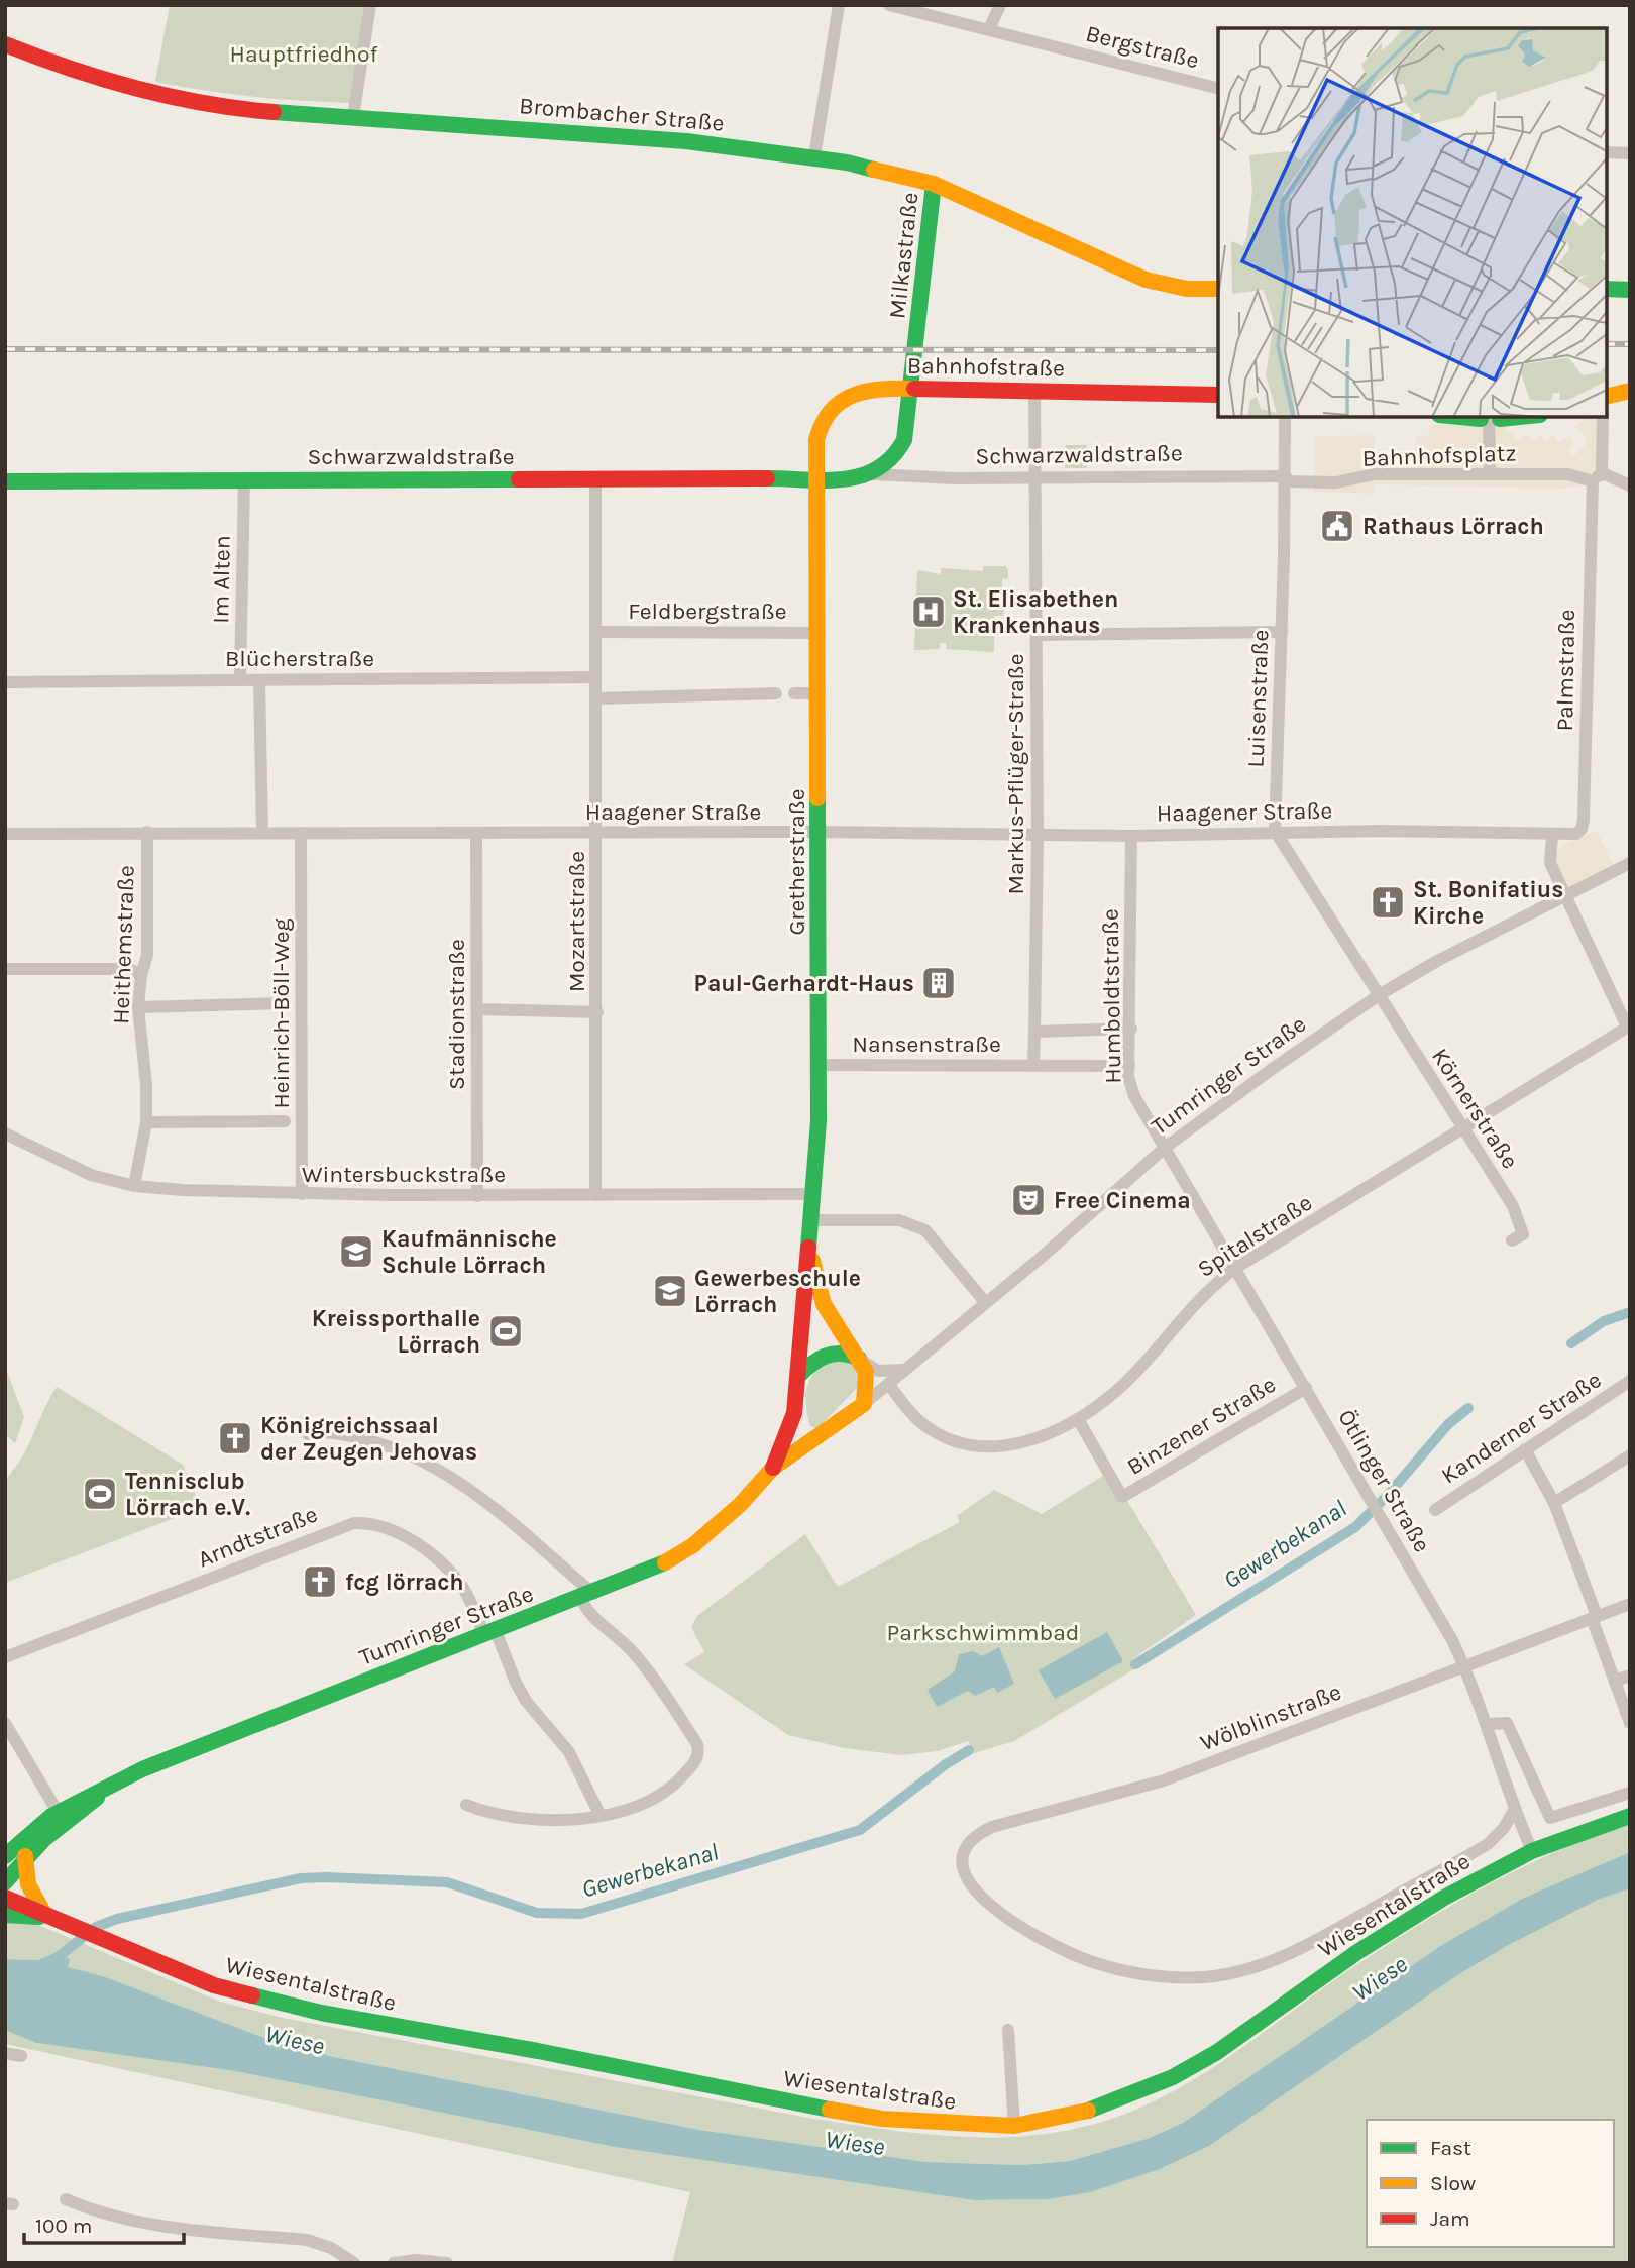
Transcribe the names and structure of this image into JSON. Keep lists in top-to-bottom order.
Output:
{
  "streets": {
    "main road": [
      "Brombacher Straße",
      "Milkastraße",
      "Bahnhofstraße",
      "Schwarzwaldstraße",
      "Gretherstraße",
      "Tumringer Straße",
      "Wiesentalstraße"
    ],
    "street": [
      "Bergstraße",
      "Bahnhofsplatz",
      "Im Alten",
      "Feldbergstraße",
      "Blücherstraße",
      "Palmstraße",
      "Luisenstraße",
      "Markus-Pflüger-Straße",
      "Haagener Straße",
      "Mozartstraße",
      "Heithemstraße",
      "Humboldtstraße",
      "Heinrich-Böll-Weg",
      "Stadionstraße",
      "Nansenstraße",
      "Körnerstraße",
      "Wintersbuckstraße",
      "Spitalstraße",
      "Binzener Straße",
      "Kanderner Straße",
      "Ötlinger Straße",
      "Arndtstraße",
      "Wölblinstraße"
    ]
  },
  "crossings": [
    ["Brombacher Straße", "Milkastraße"],
    ["Milkastraße", "Schwarzwaldstraße"],
    ["Bahnhofstraße", "Schwarzwaldstraße"],
    ["Bahnhofstraße", "Markus-Pflüger-Straße"],
    ["Bahnhofstraße", "Gretherstraße"],
    ["Schwarzwaldstraße", "Bahnhofsplatz"],
    ["Schwarzwaldstraße", "Im Alten"],
    ["Schwarzwaldstraße", "Luisenstraße"],
    ["Schwarzwaldstraße", "Markus-Pflüger-Straße"],
    ["Schwarzwaldstraße", "Gretherstraße"],
    ["Schwarzwaldstraße", "Mozartstraße"],
    ["Bahnhofsplatz", "Palmstraße"],
    ["Bahnhofsplatz", "Luisenstraße"],
    ["Im Alten", "Blücherstraße"],
    ["Feldbergstraße", "Gretherstraße"],
    ["Feldbergstraße", "Mozartstraße"],
    ["Blücherstraße", "Mozartstraße"],
    ["Palmstraße", "Haagener Straße"],
    ["Luisenstraße", "Haagener Straße"],
    ["Markus-Pflüger-Straße", "Haagener Straße"],
    ["Markus-Pflüger-Straße", "Nansenstraße"],
    ["Haagener Straße", "Gretherstraße"],
    ["Haagener Straße", "Mozartstraße"],
    ["Haagener Straße", "Heithemstraße"],
    ["Haagener Straße", "Humboldtstraße"],
    ["Haagener Straße", "Heinrich-Böll-Weg"],
    ["Haagener Straße", "Stadionstraße"],
    ["Gretherstraße", "Nansenstraße"],
    ["Gretherstraße", "Tumringer Straße"],
    ["Gretherstraße", "Wintersbuckstraße"],
    ["Mozartstraße", "Wintersbuckstraße"],
    ["Heithemstraße", "Wintersbuckstraße"],
    ["Humboldtstraße", "Nansenstraße"],
    ["Humboldtstraße", "Tumringer Straße"],
    ["Humboldtstraße", "Ötlinger Straße"],
    ["Heinrich-Böll-Weg", "Wintersbuckstraße"],
    ["Stadionstraße", "Wintersbuckstraße"],
    ["Tumringer Straße", "Körnerstraße"],
    ["Tumringer Straße", "Spitalstraße"],
    ["Tumringer Straße", "Ötlinger Straße"],
    ["Tumringer Straße", "Arndtstraße"],
    ["Körnerstraße", "Spitalstraße"],
    ["Spitalstraße", "Binzener Straße"],
    ["Spitalstraße", "Ötlinger Straße"],
    ["Binzener Straße", "Ötlinger Straße"],
    ["Ötlinger Straße", "Wölblinstraße"],
    ["Ötlinger Straße", "Wiesentalstraße"]
  ],
  "water": ["Gewerbekanal", "Wiese"],
  "parks": ["Hauptfriedhof", "Parkschwimmbad"],
  "places": {
    "public building": ["Rathaus Lörrach"],
    "hospital": ["St. Elisabethen Krankenhaus"],
    "church": ["St. Bonifatius Kirche", "Königreichssaal der Zeugen Jehovas", "fcg lörrach"],
    "building": ["Paul-Gerhardt-Haus"],
    "theatre": ["Free Cinema"],
    "school or university": ["Kaufmännische Schule Lörrach", "Gewerbeschule Lörrach"],
    "sports": ["Kreissporthalle Lörrach", "Tennisclub Lörrach e.V."]
  },
  "legend": ["Fast", "Slow", "Jam"],
  "scale_bar": "100 m"
}
